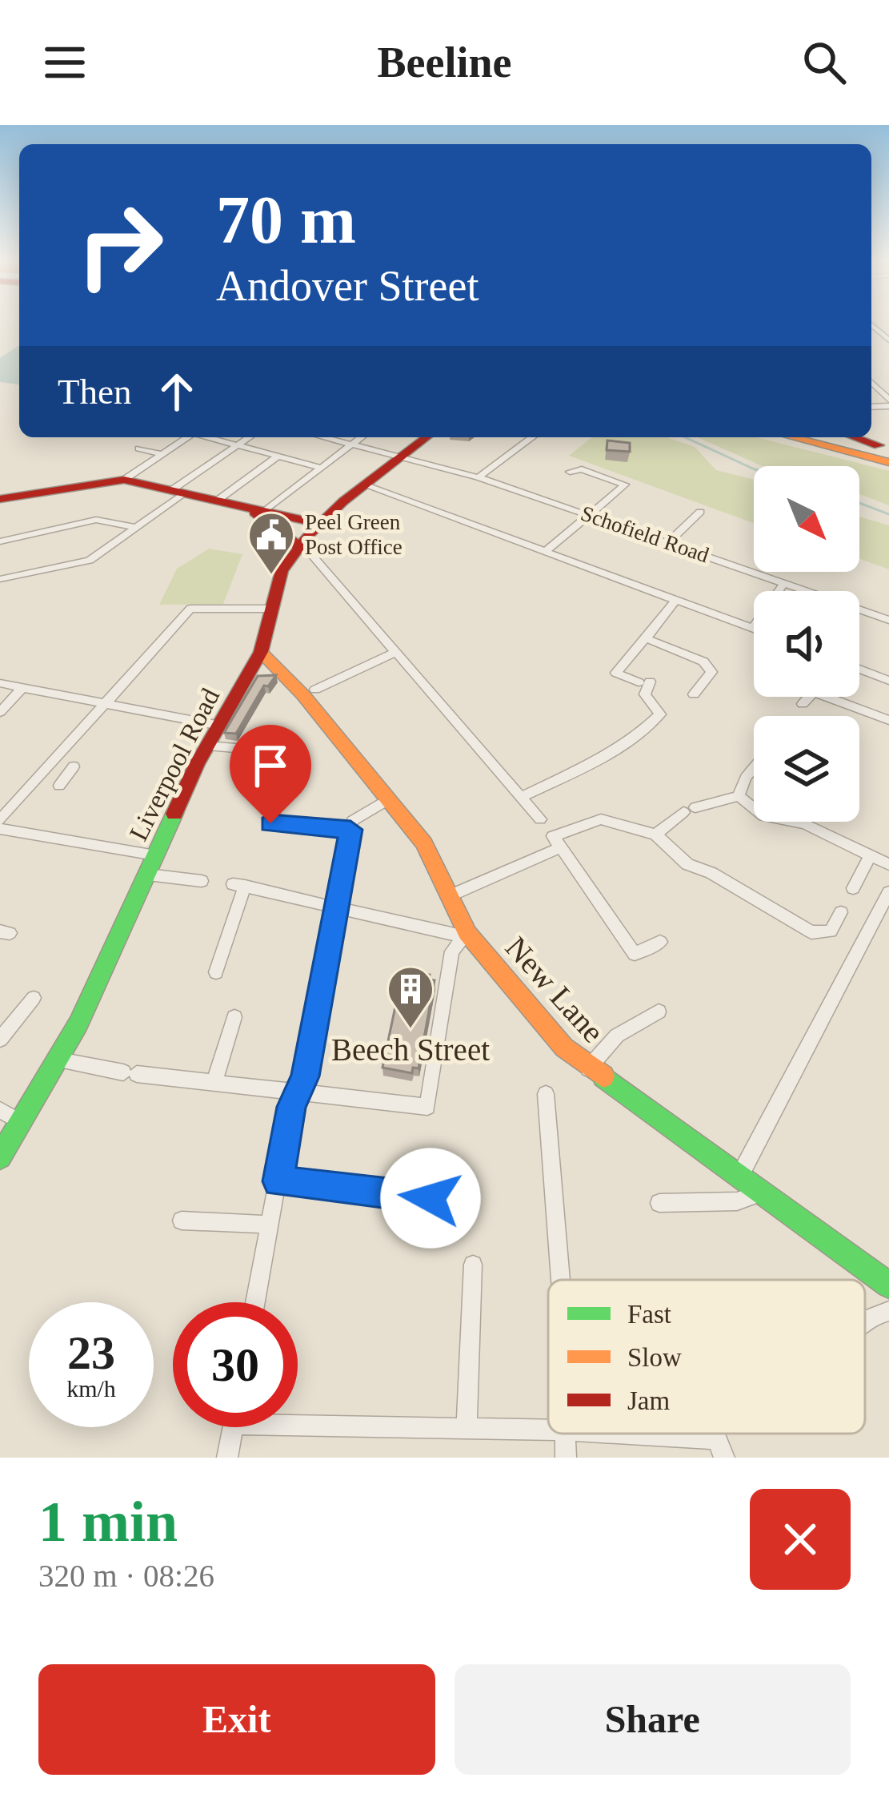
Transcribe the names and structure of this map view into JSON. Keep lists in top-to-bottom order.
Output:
{
  "streets": {
    "main road": ["Liverpool Road", "New Lane"],
    "street": ["Schofield Road"]
  },
  "crossings": [
    ["Schofield Road", "Liverpool Road"],
    ["Liverpool Road", "New Lane"]
  ],
  "places": {
    "public building": ["Peel Green Post Office"],
    "building": ["Beech Street"]
  },
  "legend": ["Fast", "Slow", "Jam"],
  "north": "bottom right",
  "page": {
    "header": "Beeline",
    "turn": ["70 m", "Andover Street"],
    "then": "Then",
    "speed": "23 km/h",
    "limit": "30",
    "heading": ["1 min", "320 m · 08:26"],
    "buttons": ["Exit", "Share"]
  }
}
